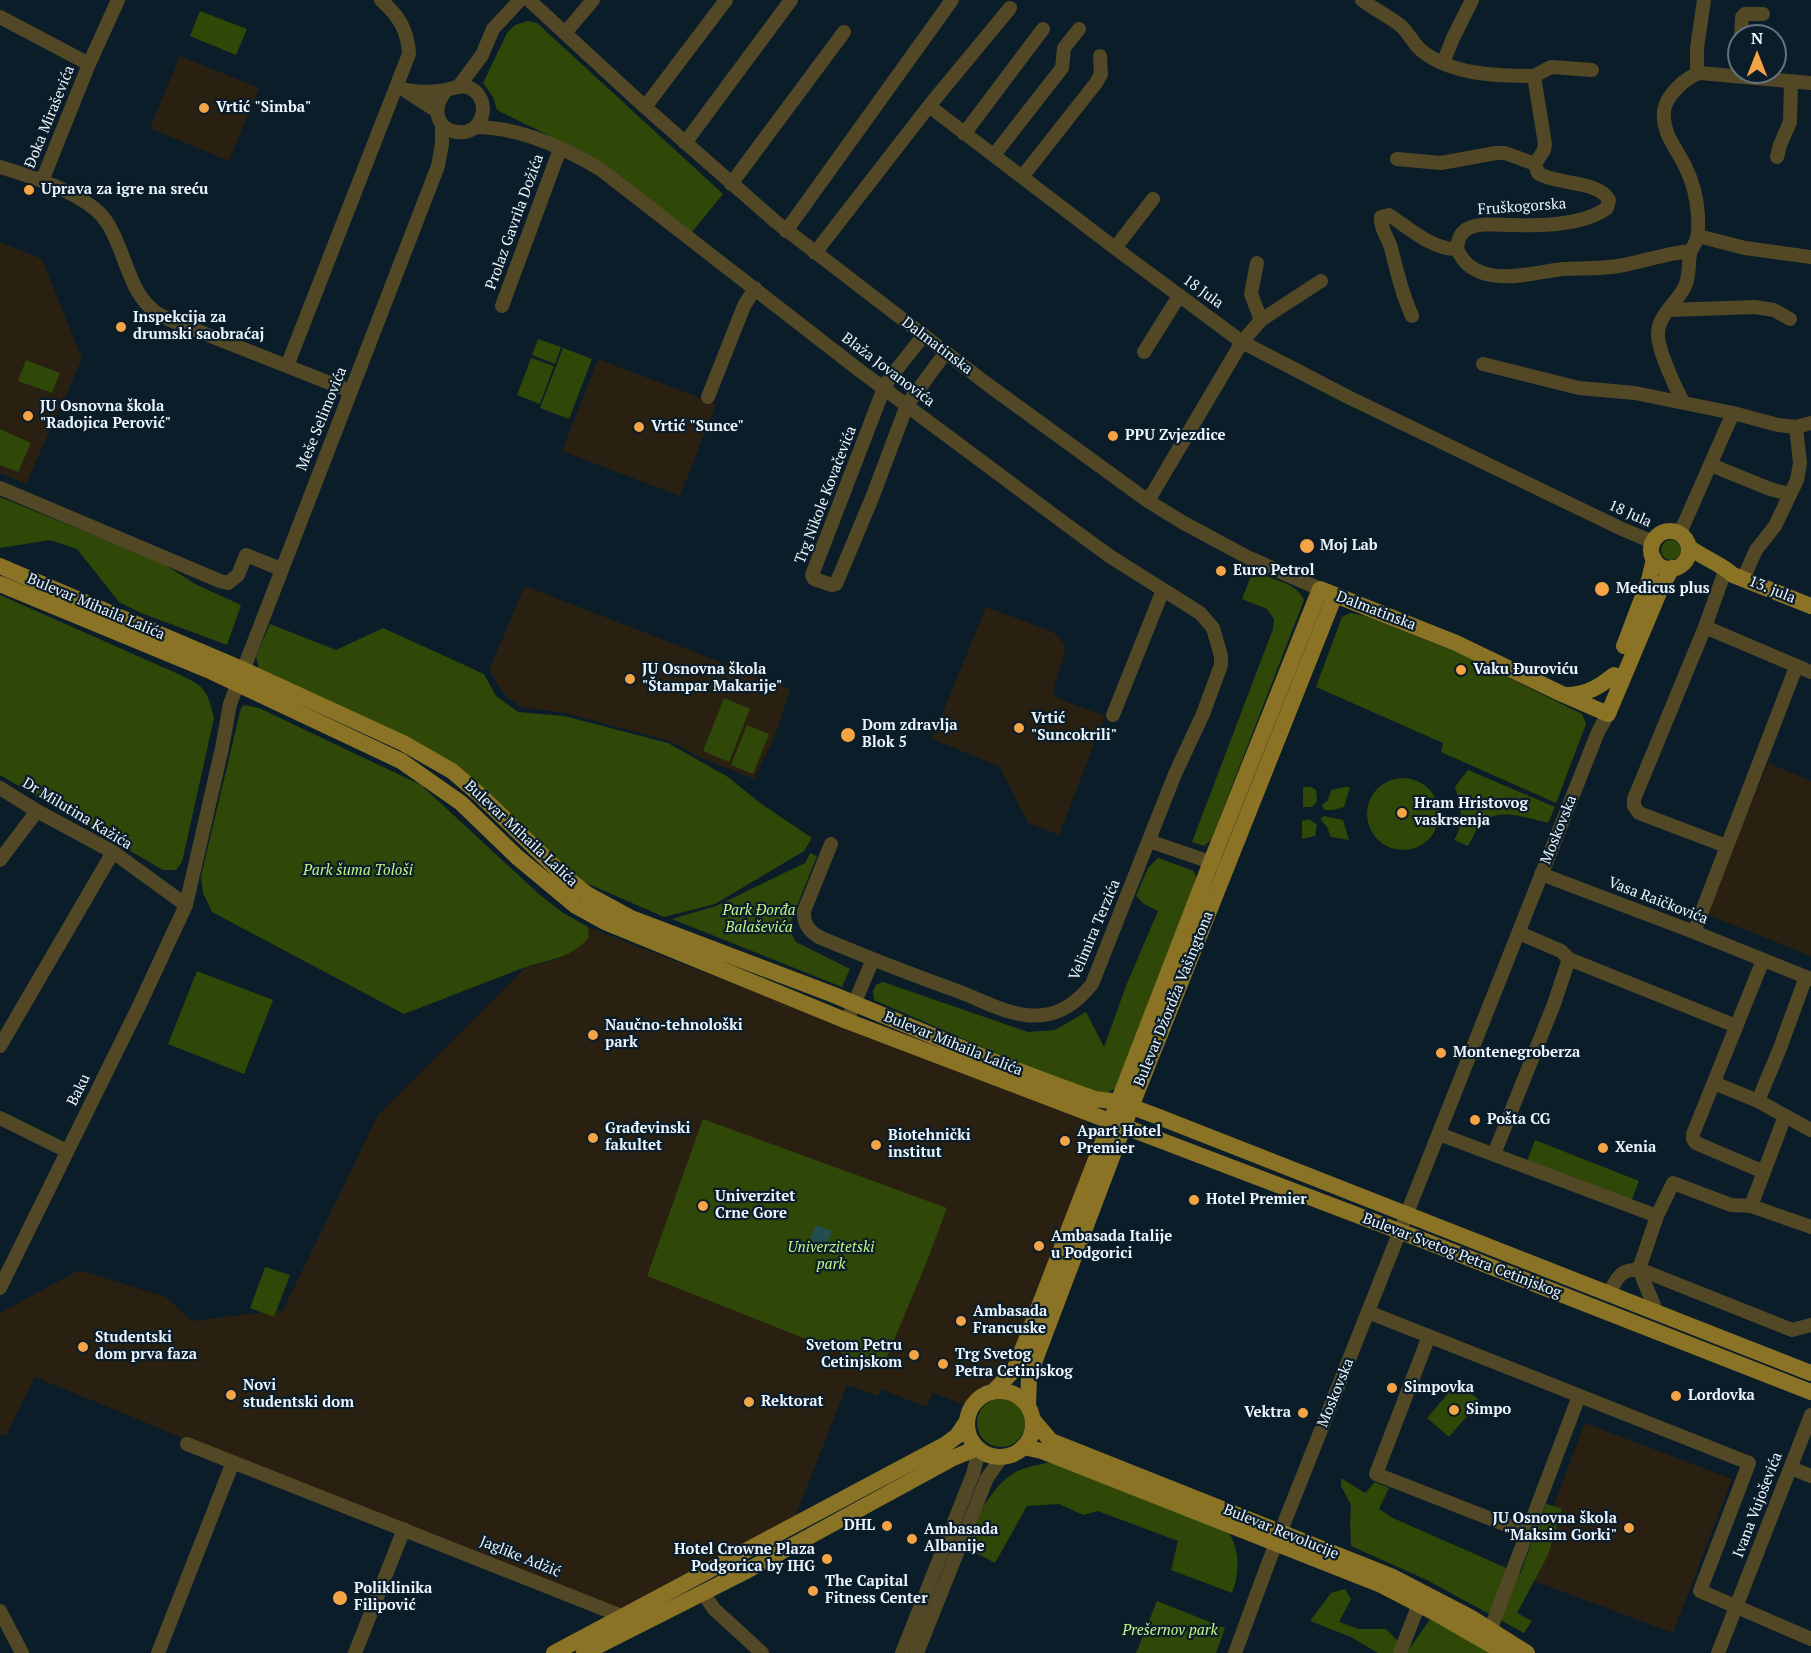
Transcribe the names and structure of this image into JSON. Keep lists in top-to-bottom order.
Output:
{
  "streets": {
    "main road": [
      "Dalmatinska",
      "13. jula",
      "Bulevar Mihaila Lalića",
      "Moskovska",
      "Bulevar Džordža Vašingtona",
      "Bulevar Svetog Petra Cetinjskog",
      "Bulevar Revolucije"
    ],
    "street": [
      "Đoka Miraševića",
      "Fruškogorska",
      "Prolaz Gavrila Dožića",
      "18 Jula",
      "Blaža Jovanovića",
      "Meše Selimovića",
      "Trg Nikole Kovačevića",
      "Dr Milutina Kažića",
      "Vasa Raičkovića",
      "Velimira Terzića",
      "Baku",
      "Ivana Vujoševića",
      "Jaglike Adžić"
    ]
  },
  "crossings": [
    ["Đoka Miraševića", "Meše Selimovića"],
    ["Prolaz Gavrila Dožića", "Blaža Jovanovića"],
    ["18 Jula", "Moskovska"],
    ["Dalmatinska", "Moskovska"],
    ["Dalmatinska", "Bulevar Džordža Vašingtona"],
    ["Blaža Jovanovića", "Meše Selimovića"],
    ["Blaža Jovanovića", "Trg Nikole Kovačevića"],
    ["Blaža Jovanovića", "Velimira Terzića"],
    ["Meše Selimovića", "Bulevar Mihaila Lalića"],
    ["Meše Selimovića", "Baku"],
    ["Bulevar Mihaila Lalića", "Bulevar Džordža Vašingtona"],
    ["Bulevar Mihaila Lalića", "Baku"],
    ["Bulevar Mihaila Lalića", "Bulevar Svetog Petra Cetinjskog"],
    ["Dr Milutina Kažića", "Baku"],
    ["Moskovska", "Vasa Raičkovića"],
    ["Moskovska", "Bulevar Svetog Petra Cetinjskog"],
    ["Moskovska", "Bulevar Revolucije"],
    ["Bulevar Džordža Vašingtona", "Bulevar Svetog Petra Cetinjskog"],
    ["Bulevar Džordža Vašingtona", "Bulevar Revolucije"]
  ],
  "parks": [
    "Park šuma Tološi",
    "Park Đorđa Balaševića",
    "Univerzitetski park",
    "Prešernov park"
  ],
  "places": [
    "Vrtić \"Simba\"",
    "Uprava za igre na sreću",
    "Inspekcija za drumski saobraćaj",
    "JU Osnovna škola \"Radojica Perović\"",
    "Vrtić \"Sunce\"",
    "PPU Zvjezdice",
    "Moj Lab",
    "Euro Petrol",
    "Medicus plus",
    "Vaku Đuroviću",
    "JU Osnovna škola \"Štampar Makarije\"",
    "Vrtić \"Suncokrili\"",
    "Dom zdravlja Blok 5",
    "Hram Hristovog vaskrsenja",
    "Naučno-tehnološki park",
    "Montenegroberza",
    "Pošta CG",
    "Građevinski fakultet",
    "Apart Hotel Premier",
    "Biotehnički institut",
    "Xenia",
    "Hotel Premier",
    "Univerzitet Crne Gore",
    "Ambasada Italije u Podgorici",
    "Ambasada Francuske",
    "Studentski dom prva faza",
    "Svetom Petru Cetinjskom",
    "Trg Svetog Petra Cetinjskog",
    "Simpovka",
    "Novi studentski dom",
    "Lordovka",
    "Rektorat",
    "Simpo",
    "Vektra",
    "DHL",
    "JU Osnovna škola \"Maksim Gorki\"",
    "Ambasada Albanije",
    "Hotel Crowne Plaza Podgorica by IHG",
    "The Capital Fitness Center",
    "Poliklinika Filipović"
  ],
  "north": "top"
}
